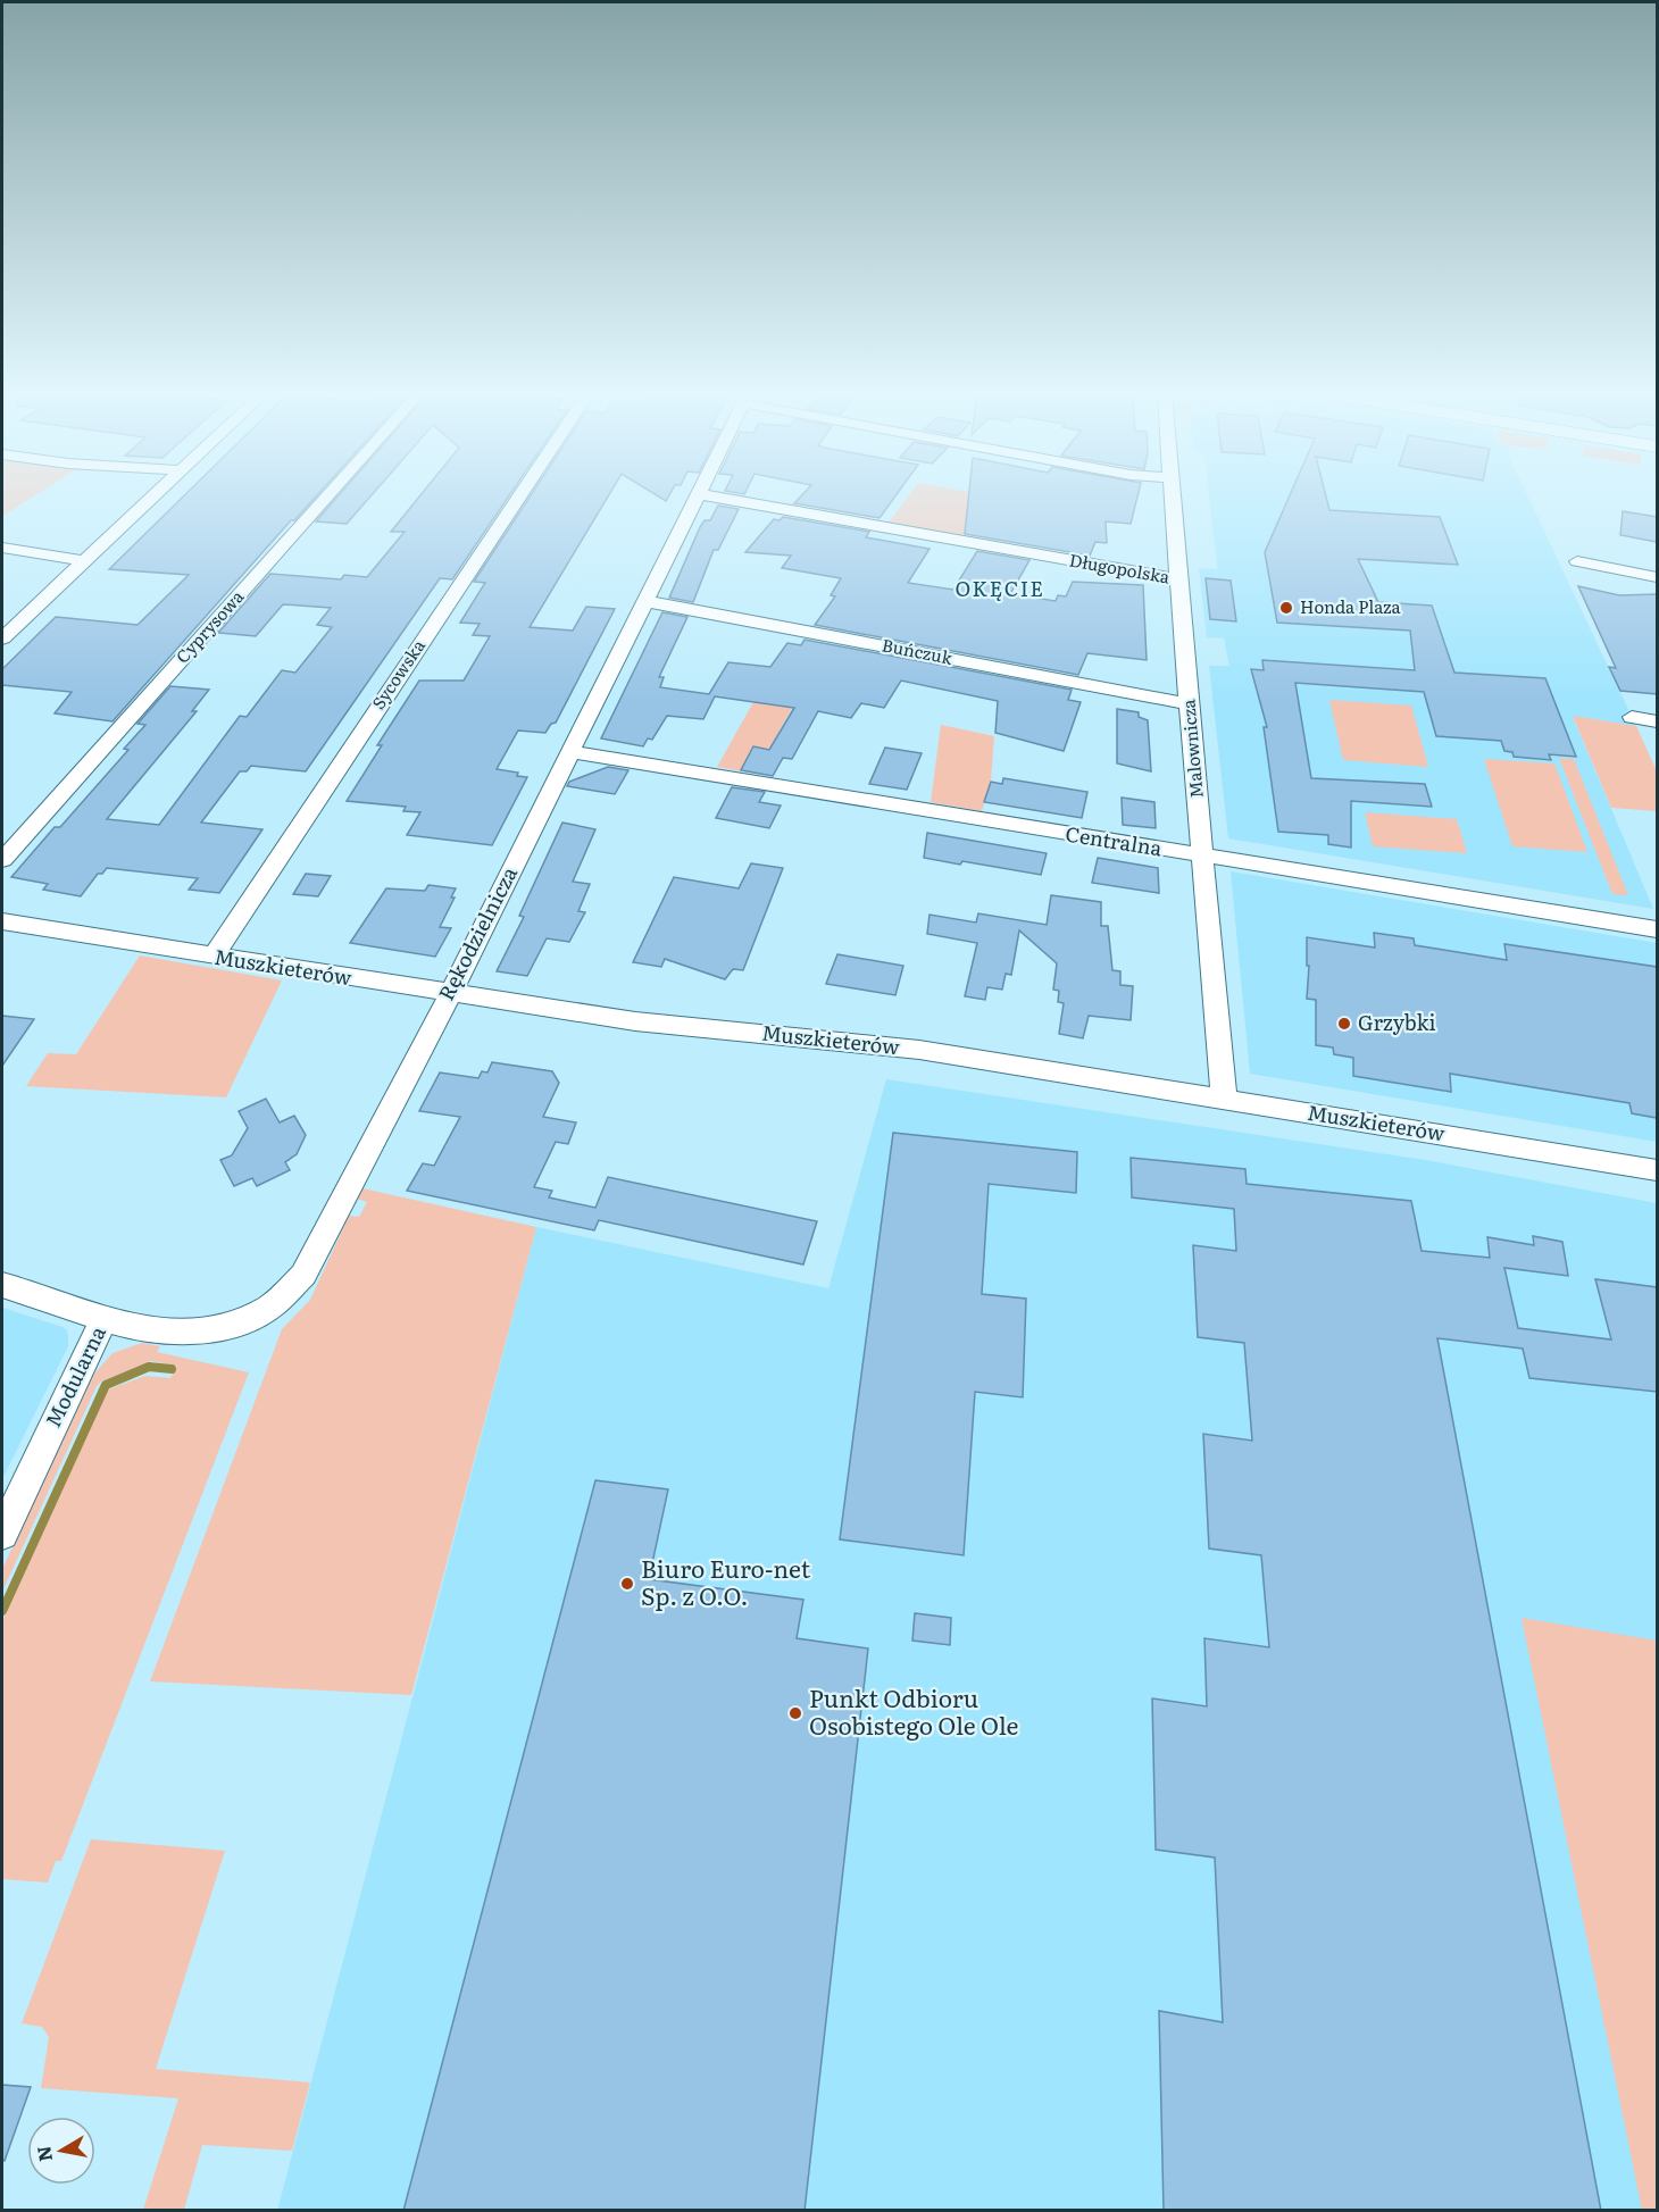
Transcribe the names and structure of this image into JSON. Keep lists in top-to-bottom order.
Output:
{
  "streets": {
    "street": [
      "Długopolska",
      "Cyprysowa",
      "Buńczuk",
      "Sycowska",
      "Malownicza",
      "Centralna",
      "Rękodzielnicza",
      "Muszkieterów",
      "Modularna"
    ]
  },
  "crossings": [
    ["Długopolska", "Malownicza"],
    ["Buńczuk", "Malownicza"],
    ["Buńczuk", "Rękodzielnicza"],
    ["Sycowska", "Muszkieterów"],
    ["Malownicza", "Centralna"],
    ["Malownicza", "Muszkieterów"],
    ["Centralna", "Rękodzielnicza"],
    ["Rękodzielnicza", "Muszkieterów"],
    ["Rękodzielnicza", "Modularna"]
  ],
  "districts": ["OKĘCIE"],
  "places": [
    "Honda Plaza",
    "Grzybki",
    "Biuro Euro-net Sp. z O.O.",
    "Punkt Odbioru Osobistego Ole Ole"
  ],
  "north": "left"
}
